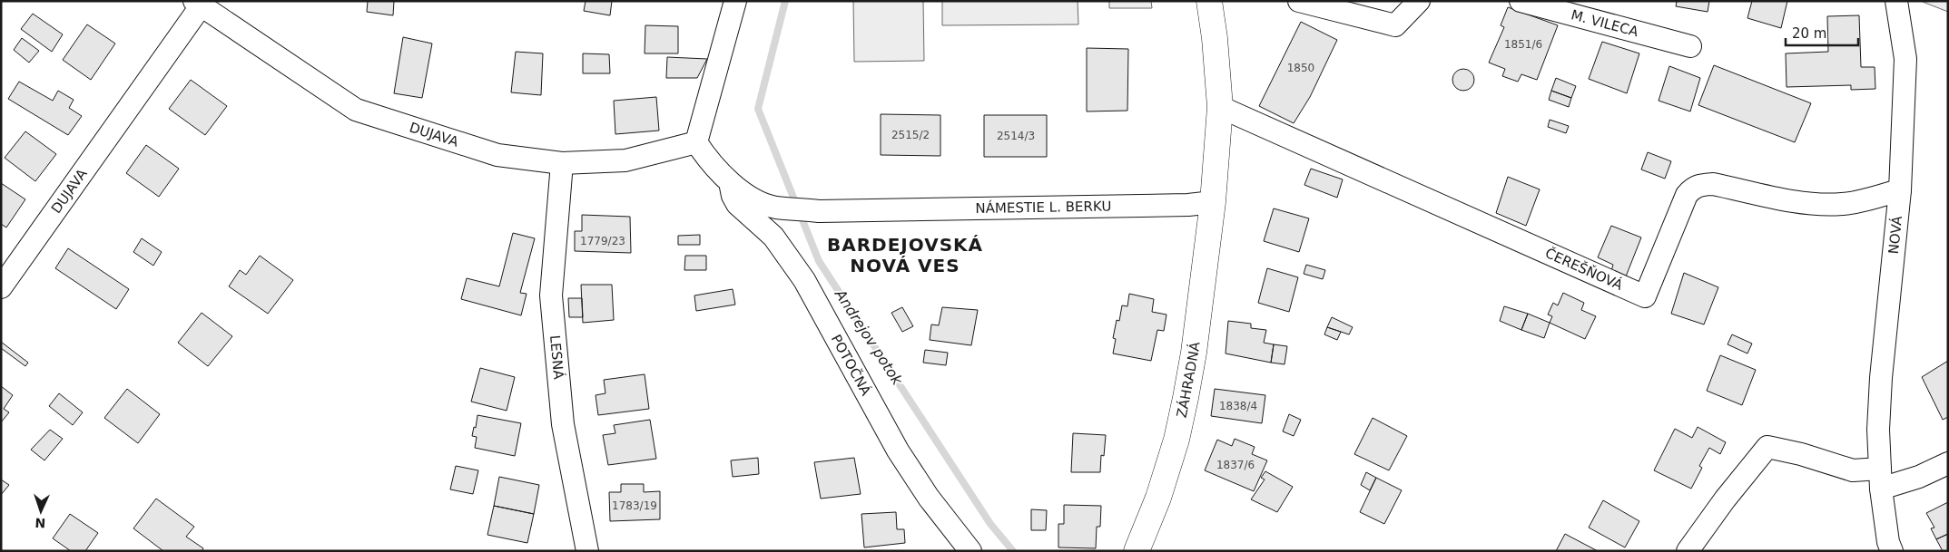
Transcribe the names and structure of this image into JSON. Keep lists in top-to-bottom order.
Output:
{
  "streets": {
    "street": [
      "M. VILECA",
      "DUJAVA",
      "NÁMESTIE L. BERKU",
      "NOVÁ",
      "ČEREŠŇOVÁ",
      "LESNÁ",
      "POTOČNÁ",
      "ZÁHRADNÁ"
    ]
  },
  "crossings": [
    ["DUJAVA", "NÁMESTIE L. BERKU"],
    ["DUJAVA", "LESNÁ"],
    ["NÁMESTIE L. BERKU", "POTOČNÁ"],
    ["NÁMESTIE L. BERKU", "ZÁHRADNÁ"],
    ["NOVÁ", "ČEREŠŇOVÁ"]
  ],
  "districts": ["BARDEJOVSKÁ NOVÁ VES"],
  "water": ["Andrejov potok"],
  "house_numbers": [
    "1851/6",
    "1850",
    "2515/2",
    "2514/3",
    "1779/23",
    "1838/4",
    "1837/6",
    "1783/19"
  ],
  "scale_bar": "20 m",
  "north": "bottom"
}
